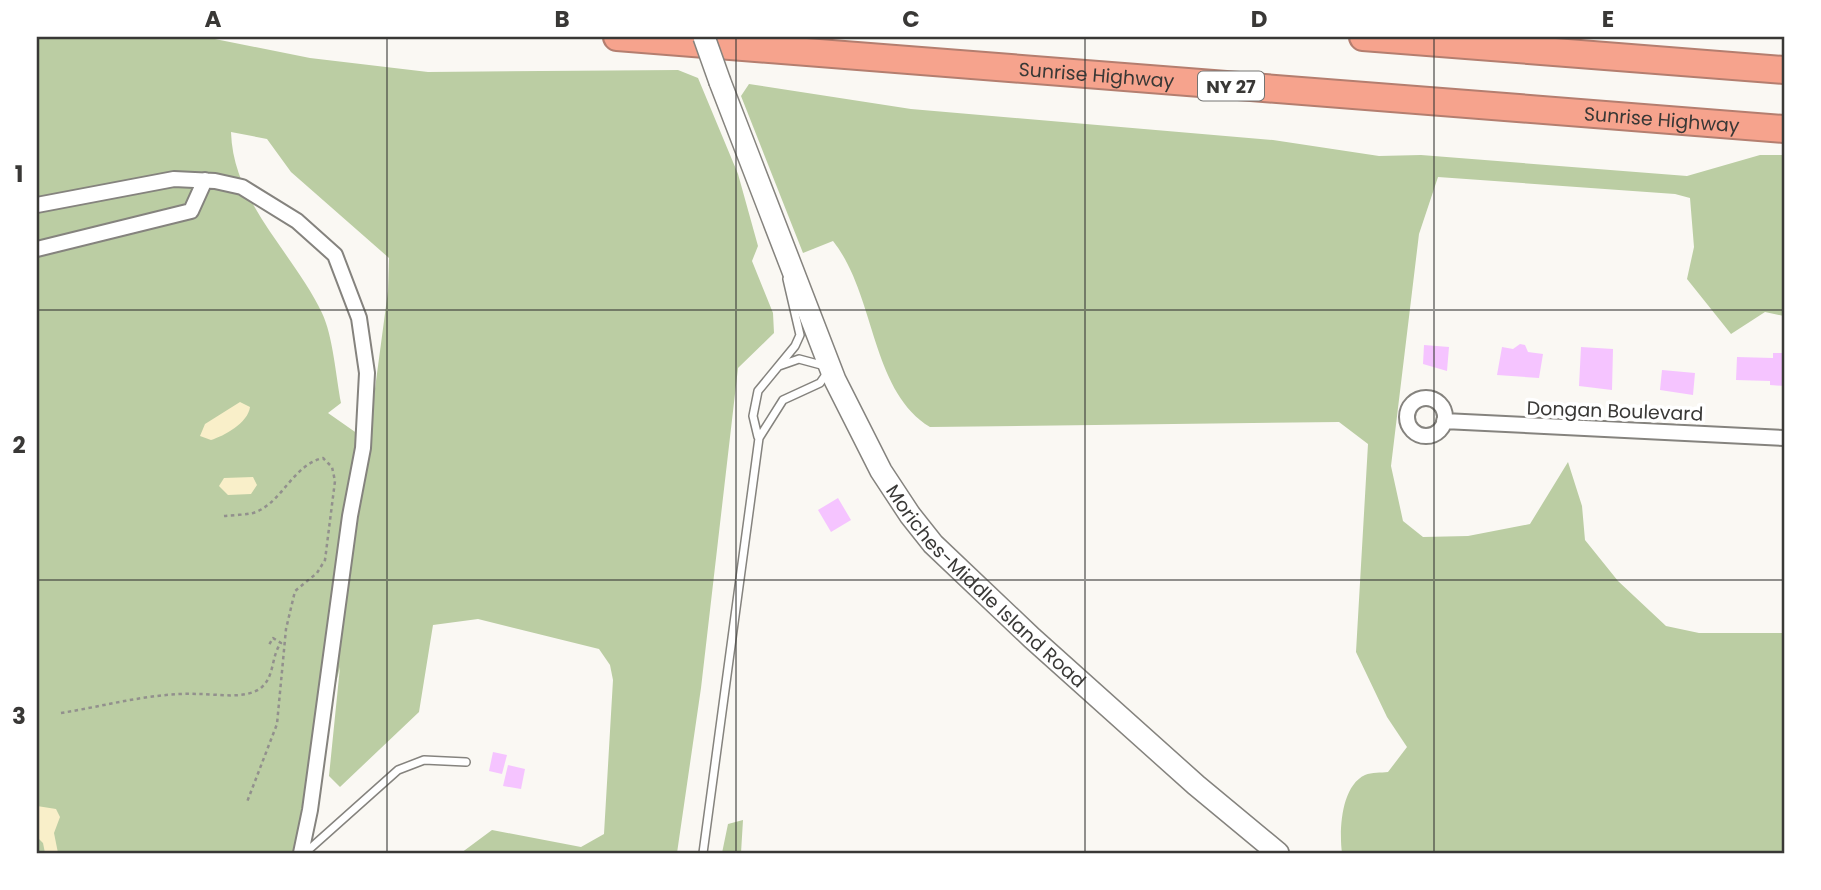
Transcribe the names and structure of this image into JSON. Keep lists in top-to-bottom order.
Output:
{
  "streets": {
    "highway": ["Sunrise Highway", "NY 27"],
    "main road": ["Moriches-Middle Island Road"],
    "street": ["Dongan Boulevard"]
  },
  "grid": {
    "columns": [
      "A",
      "B",
      "C",
      "D",
      "E"
    ],
    "rows": ["1", "2", "3"]
  }
}
